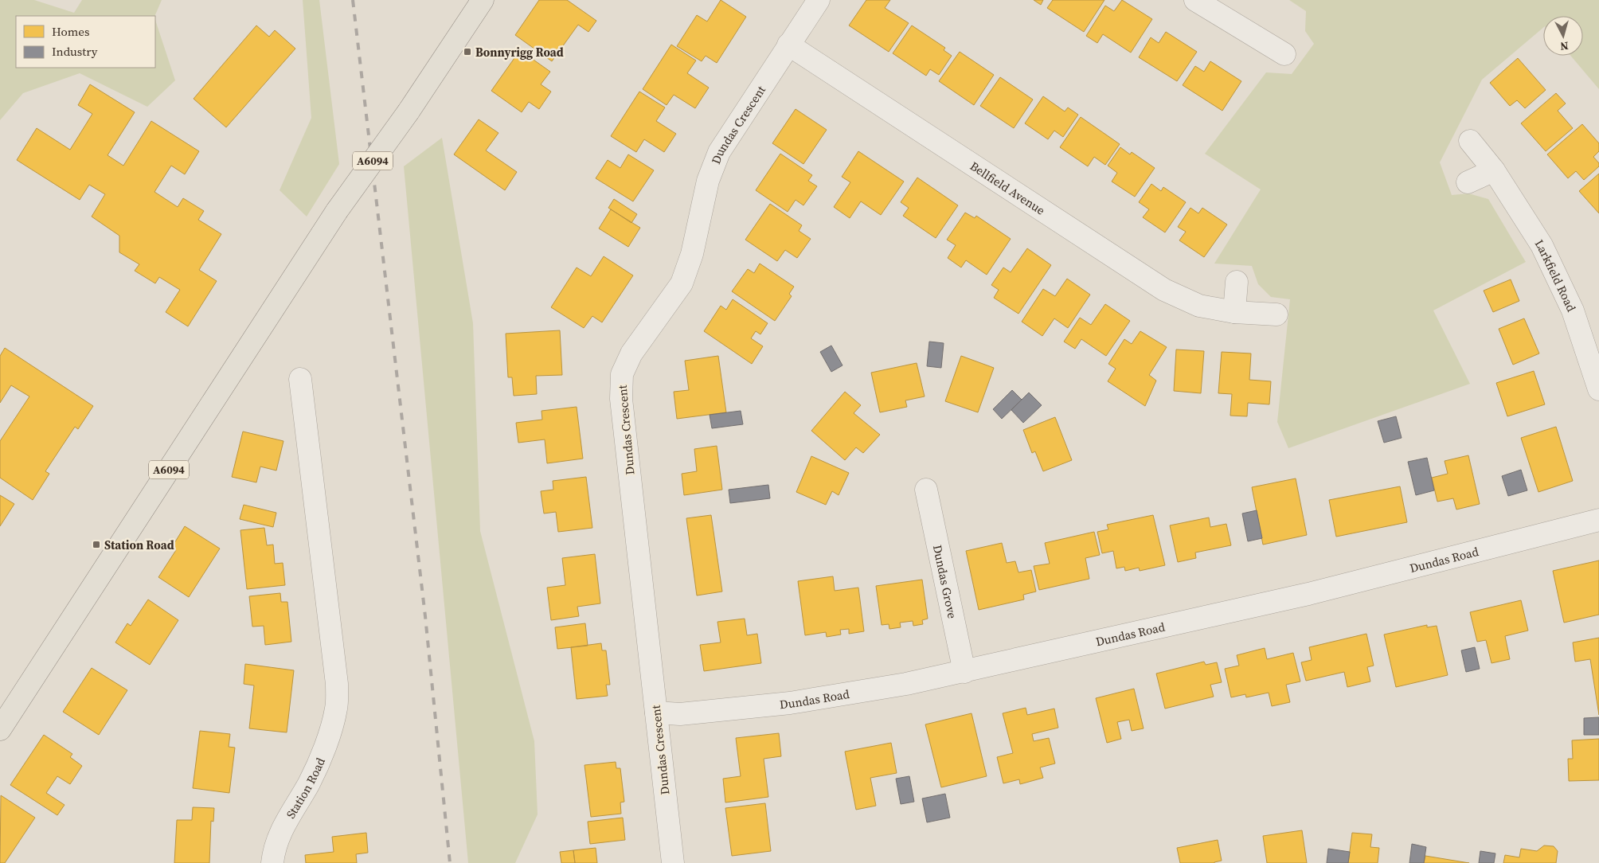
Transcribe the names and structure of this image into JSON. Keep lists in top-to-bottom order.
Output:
{
  "streets": {
    "main road": ["A6094"],
    "street": [
      "Dundas Crescent",
      "Bellfield Avenue",
      "Larkfield Road",
      "Dundas Road",
      "Dundas Grove",
      "Station Road"
    ]
  },
  "crossings": [
    ["Dundas Crescent", "Bellfield Avenue"],
    ["Dundas Crescent", "Dundas Road"],
    ["Dundas Road", "Dundas Grove"]
  ],
  "places": {
    "transit": ["Bonnyrigg Road", "Station Road"]
  },
  "legend": ["Homes", "Industry"],
  "north": "bottom"
}
